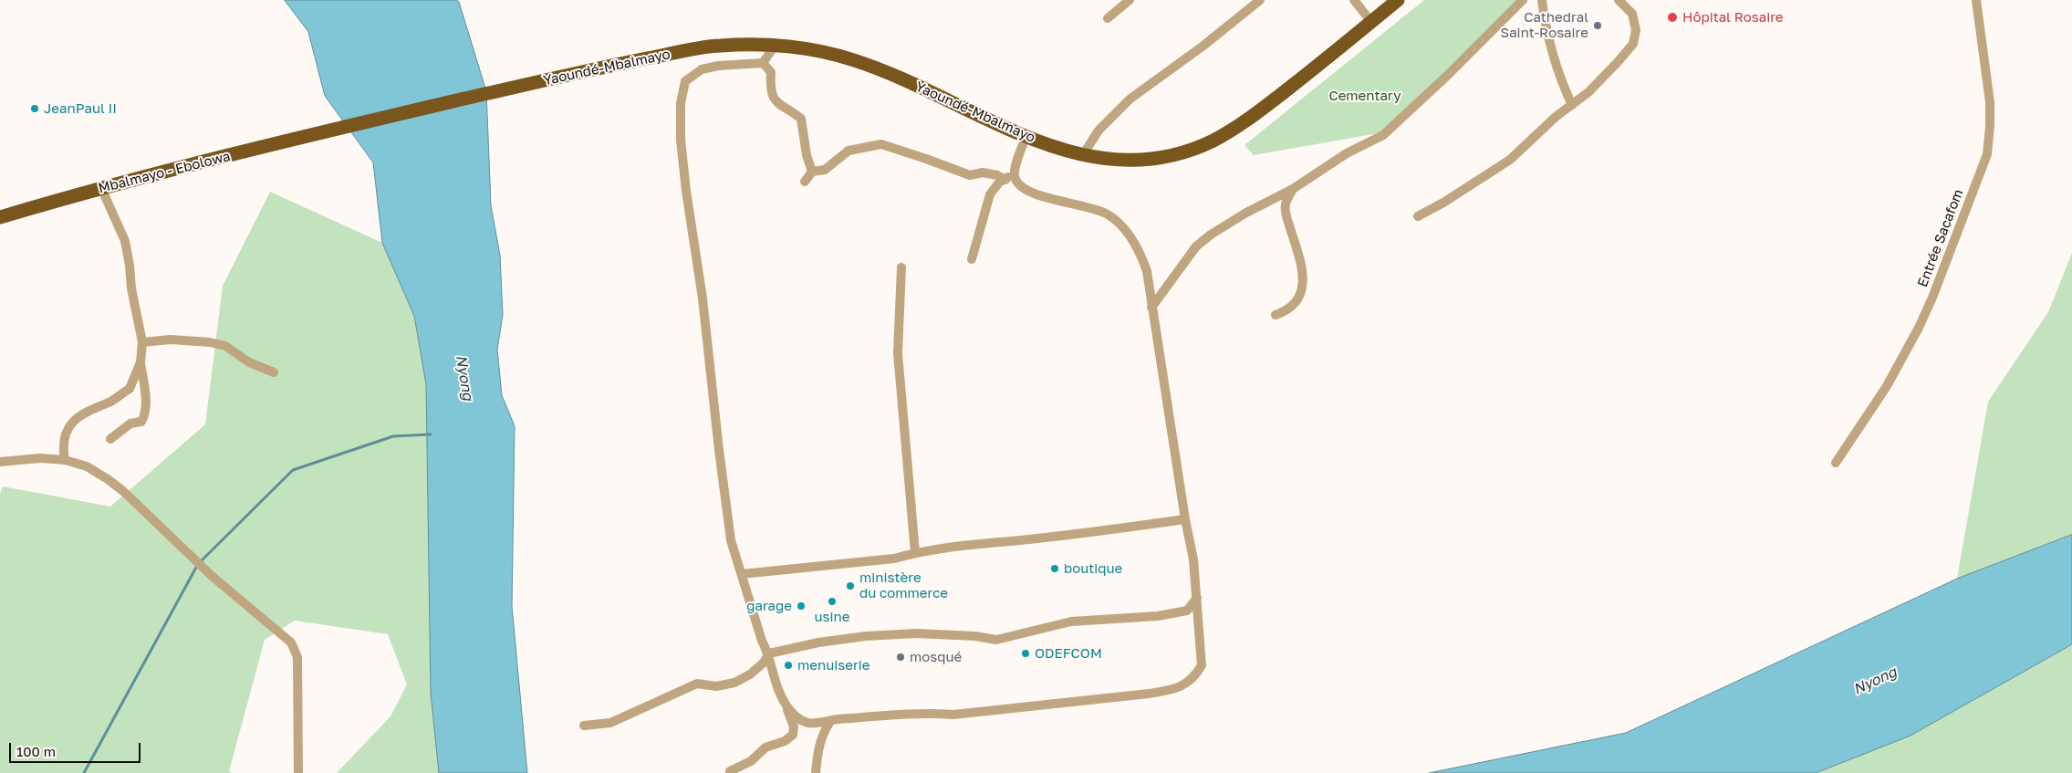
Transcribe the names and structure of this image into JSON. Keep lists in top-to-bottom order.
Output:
{
  "streets": {
    "highway": ["Yaoundé-Mbalmayo", "Mbalmayo - Ebolowa"],
    "street": ["Entrée Sacafom"]
  },
  "crossings": [
    ["Yaoundé-Mbalmayo", "Mbalmayo - Ebolowa"]
  ],
  "water": ["Nyong"],
  "parks": ["Cementary"],
  "places": [
    "Hôpital Rosaire",
    "Cathedral Saint-Rosaire",
    "JeanPaul II",
    "boutique",
    "ministère du commerce",
    "usine",
    "garage",
    "ODEFCOM",
    "mosqué",
    "menuiserie"
  ],
  "scale_bar": "100 m"
}
